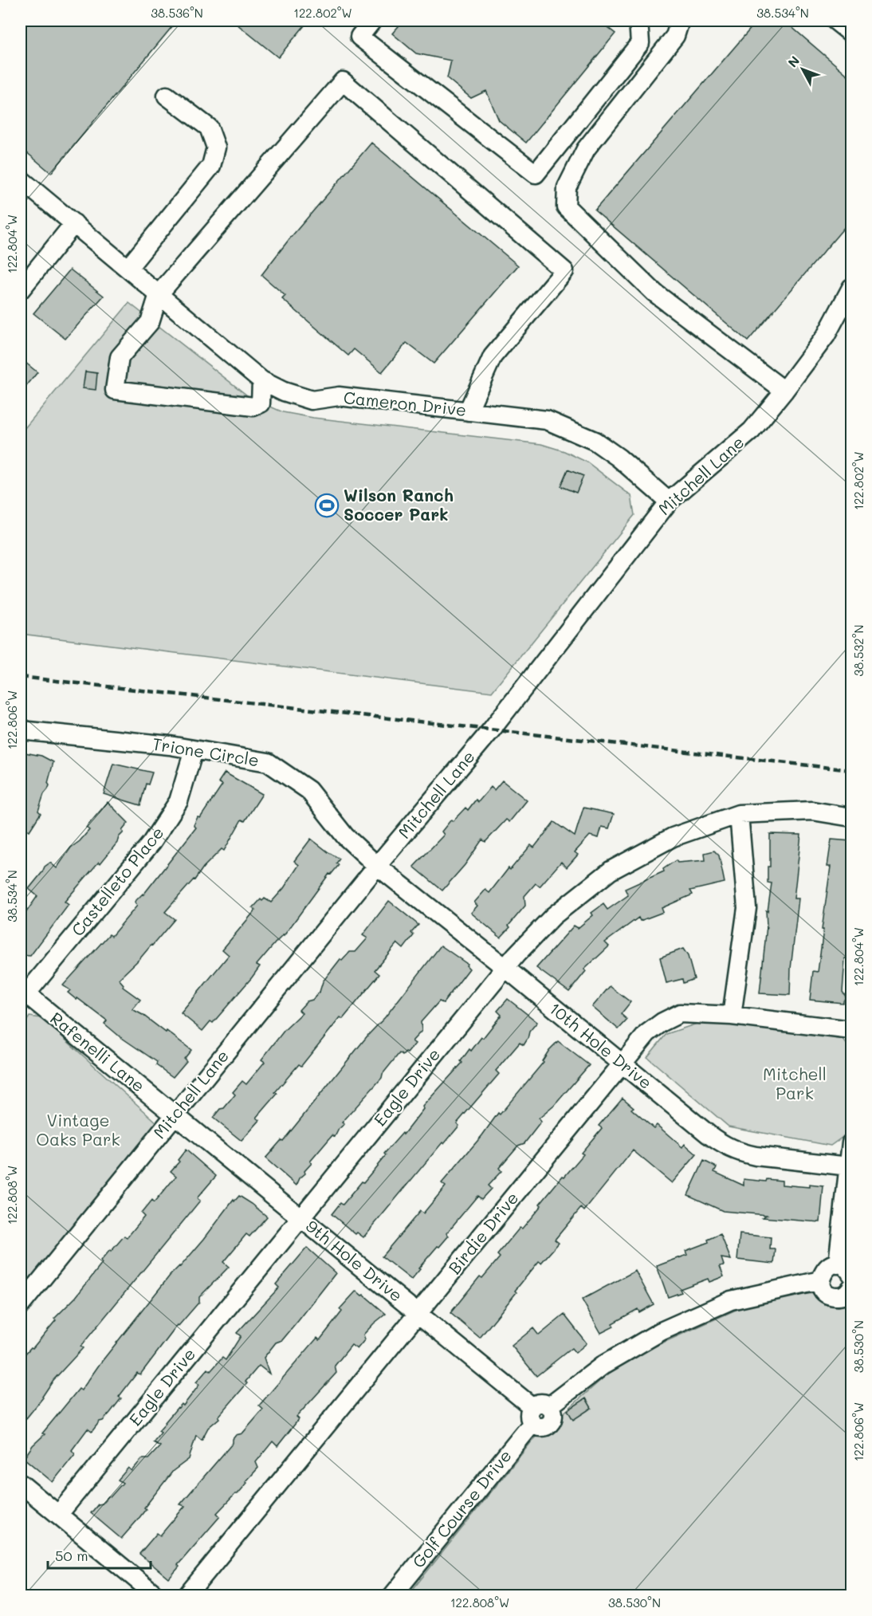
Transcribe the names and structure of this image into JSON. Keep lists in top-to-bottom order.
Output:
{
  "streets": {
    "street": [
      "Cameron Drive",
      "Mitchell Lane",
      "Trione Circle",
      "Castelleto Place",
      "10th Hole Drive",
      "Rafenelli Lane",
      "Eagle Drive",
      "Birdie Drive",
      "9th Hole Drive",
      "Golf Course Drive"
    ]
  },
  "crossings": [
    ["Cameron Drive", "Mitchell Lane"],
    ["Mitchell Lane", "Trione Circle"],
    ["Mitchell Lane", "10th Hole Drive"],
    ["Mitchell Lane", "Rafenelli Lane"],
    ["Mitchell Lane", "9th Hole Drive"],
    ["Trione Circle", "Castelleto Place"],
    ["Trione Circle", "10th Hole Drive"],
    ["Castelleto Place", "Rafenelli Lane"],
    ["10th Hole Drive", "Eagle Drive"],
    ["10th Hole Drive", "Birdie Drive"],
    ["Rafenelli Lane", "9th Hole Drive"],
    ["Eagle Drive", "9th Hole Drive"],
    ["Birdie Drive", "9th Hole Drive"],
    ["9th Hole Drive", "Golf Course Drive"]
  ],
  "parks": ["Mitchell Park", "Vintage Oaks Park"],
  "places": {
    "sports": ["Wilson Ranch Soccer Park"]
  },
  "scale_bar": "50 m",
  "north": "top left",
  "coordinates": [
    "38.536°N",
    "122.802°W",
    "38.534°N",
    "122.804°W",
    "38.532°N",
    "122.806°W",
    "122.808°W",
    "38.530°N"
  ]
}
